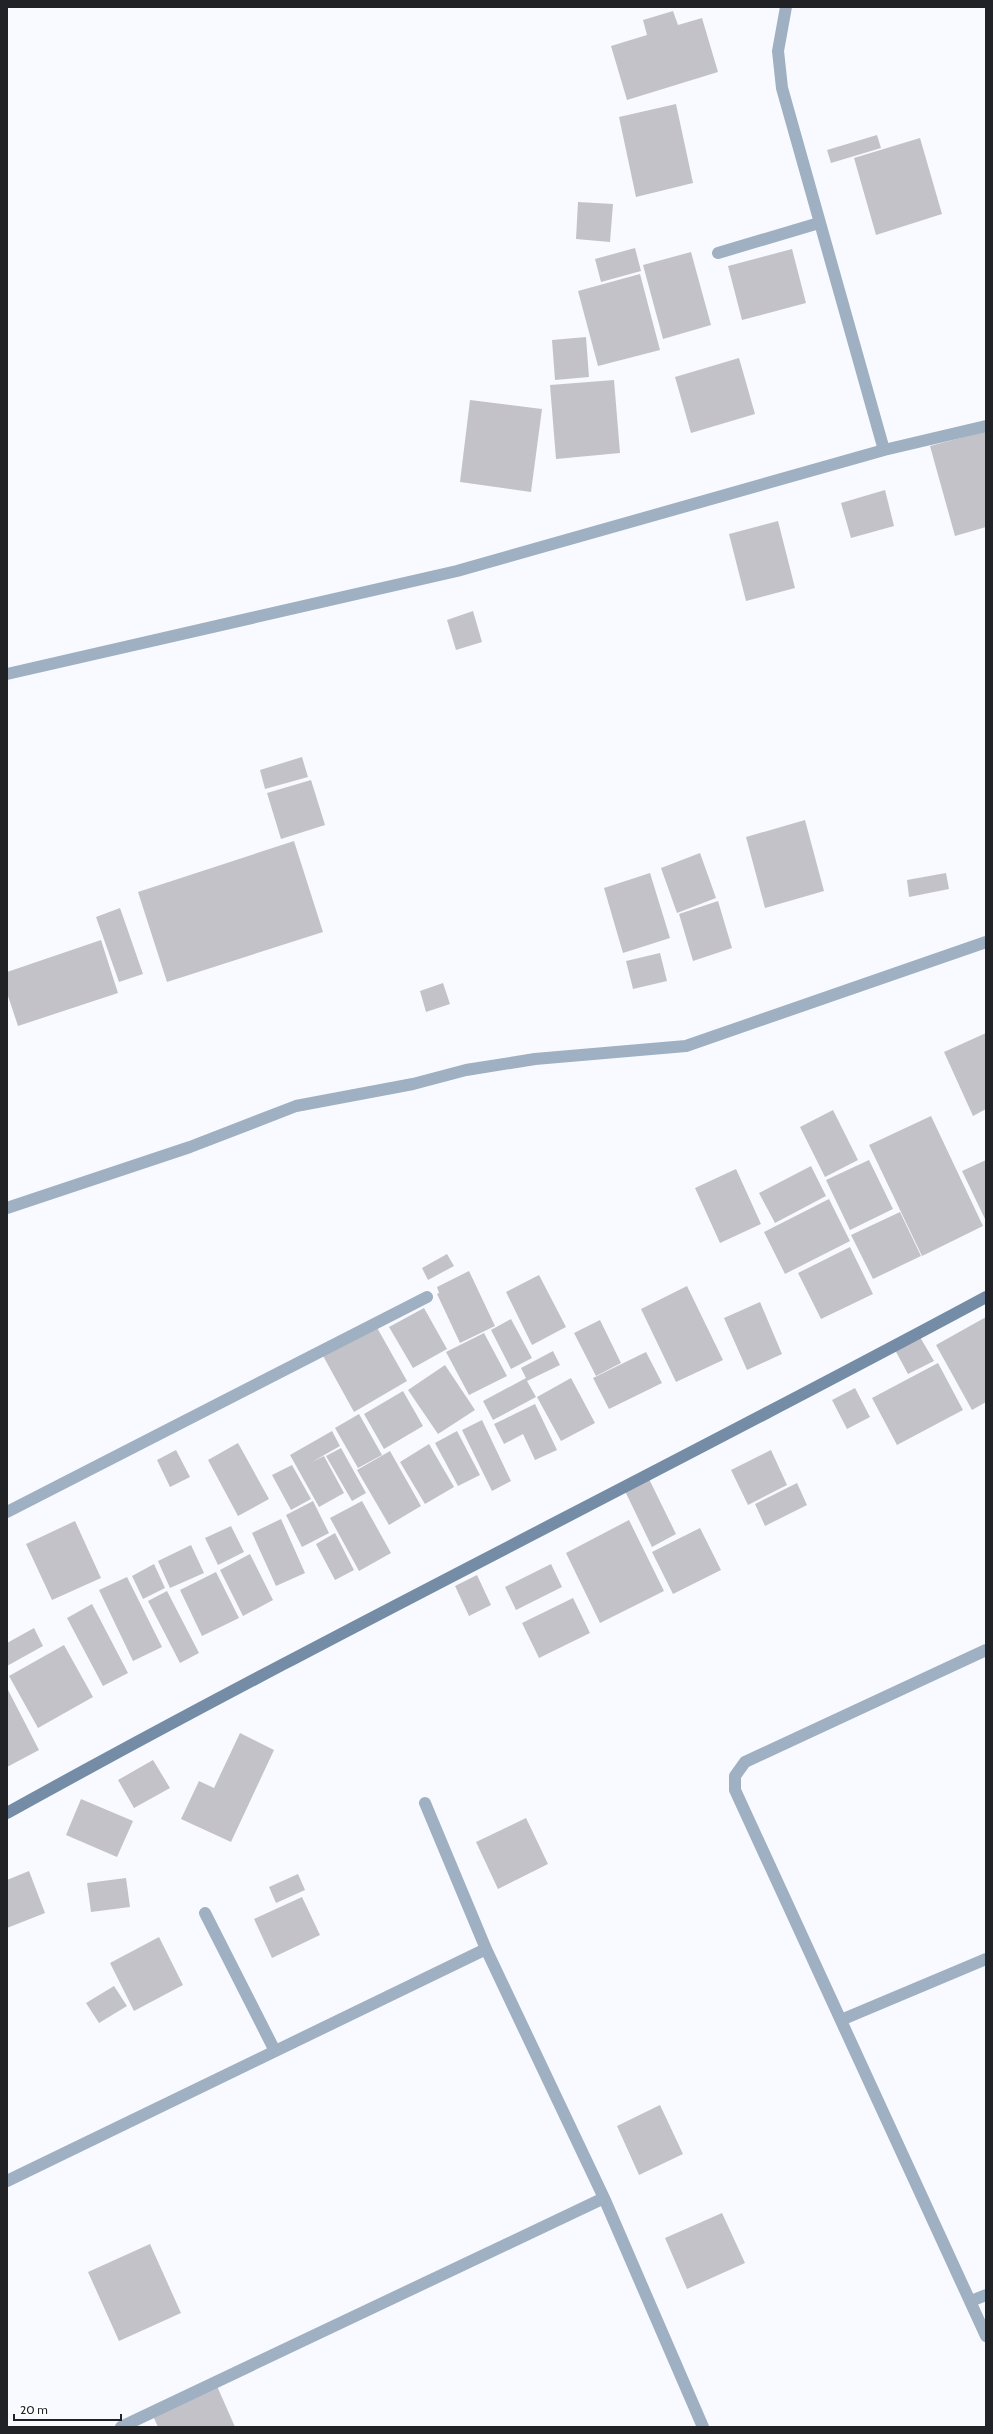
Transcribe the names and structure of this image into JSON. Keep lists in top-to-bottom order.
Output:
{
  "scale_bar": "20 m"
}
